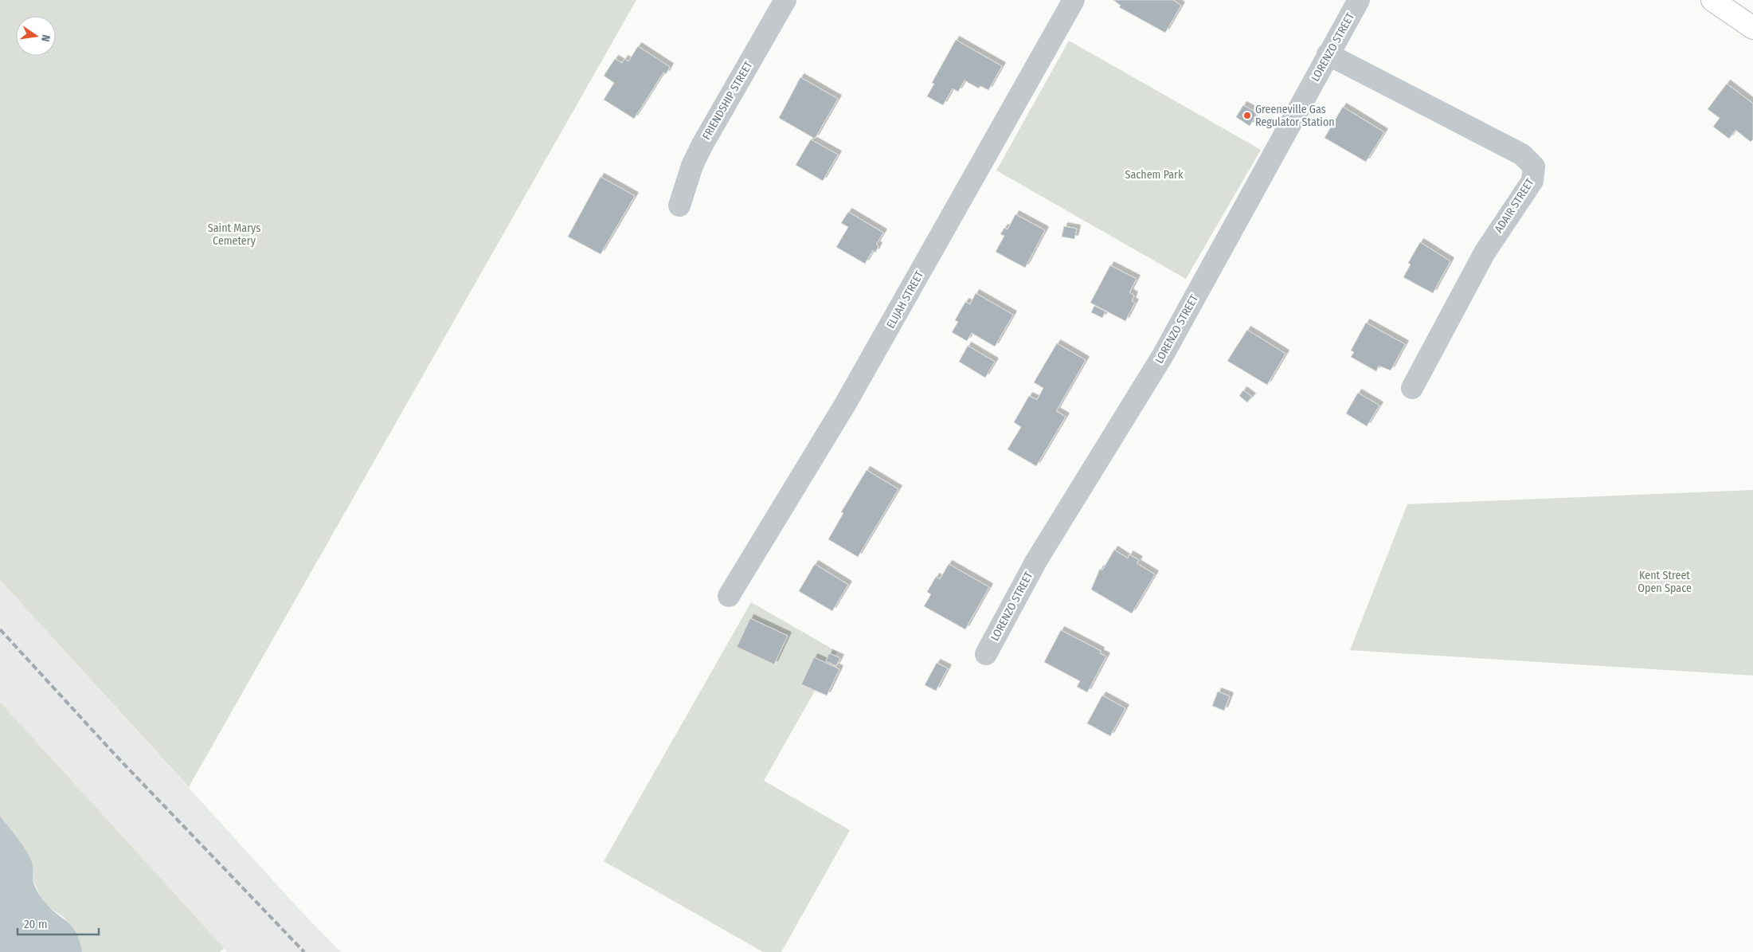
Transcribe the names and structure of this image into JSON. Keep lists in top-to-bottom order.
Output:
{
  "streets": {
    "street": [
      "LORENZO STREET",
      "FRIENDSHIP STREET",
      "ADAIR STREET",
      "ELIJAH STREET"
    ]
  },
  "crossings": [
    ["LORENZO STREET", "ADAIR STREET"]
  ],
  "parks": ["Sachem Park", "Saint Marys Cemetery", "Kent Street Open Space"],
  "places": ["Greeneville Gas Regulator Station"],
  "scale_bar": "20 m",
  "north": "right"
}
